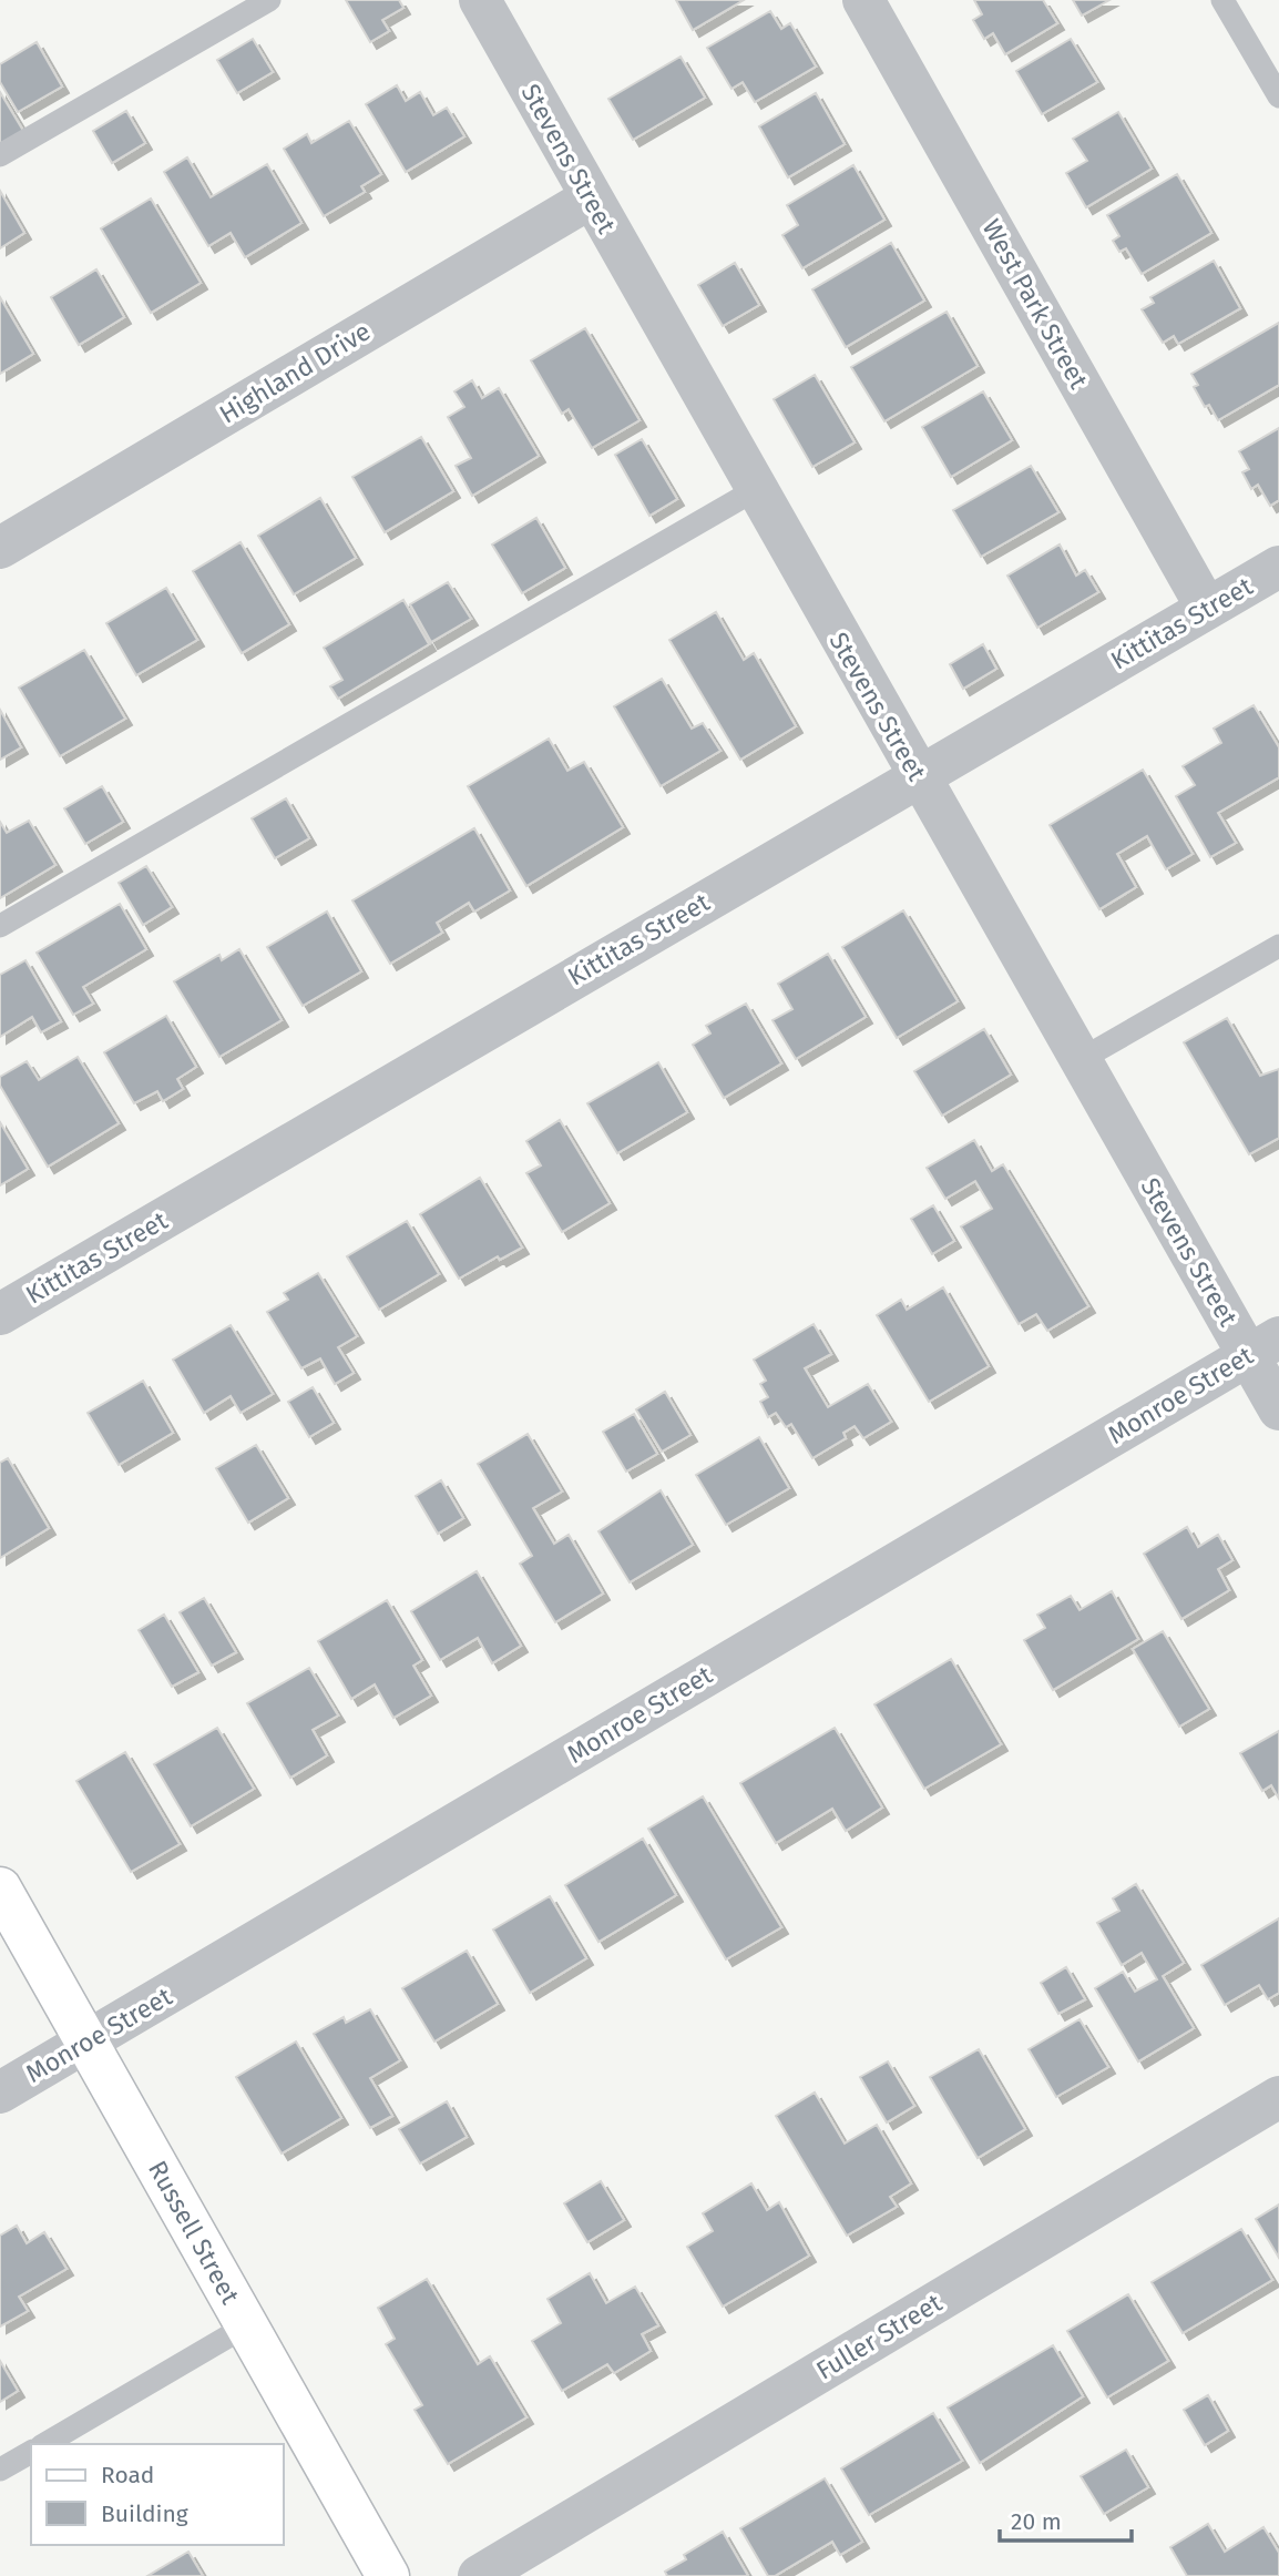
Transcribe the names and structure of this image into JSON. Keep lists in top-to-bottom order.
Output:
{
  "streets": {
    "main road": ["Russell Street"],
    "street": [
      "Stevens Street",
      "West Park Street",
      "Highland Drive",
      "Kittitas Street",
      "Monroe Street",
      "Fuller Street"
    ]
  },
  "crossings": [
    ["Stevens Street", "Highland Drive"],
    ["Stevens Street", "Kittitas Street"],
    ["Stevens Street", "Monroe Street"],
    ["West Park Street", "Kittitas Street"],
    ["Monroe Street", "Russell Street"]
  ],
  "legend": ["Road", "Building"],
  "scale_bar": "20 m"
}
